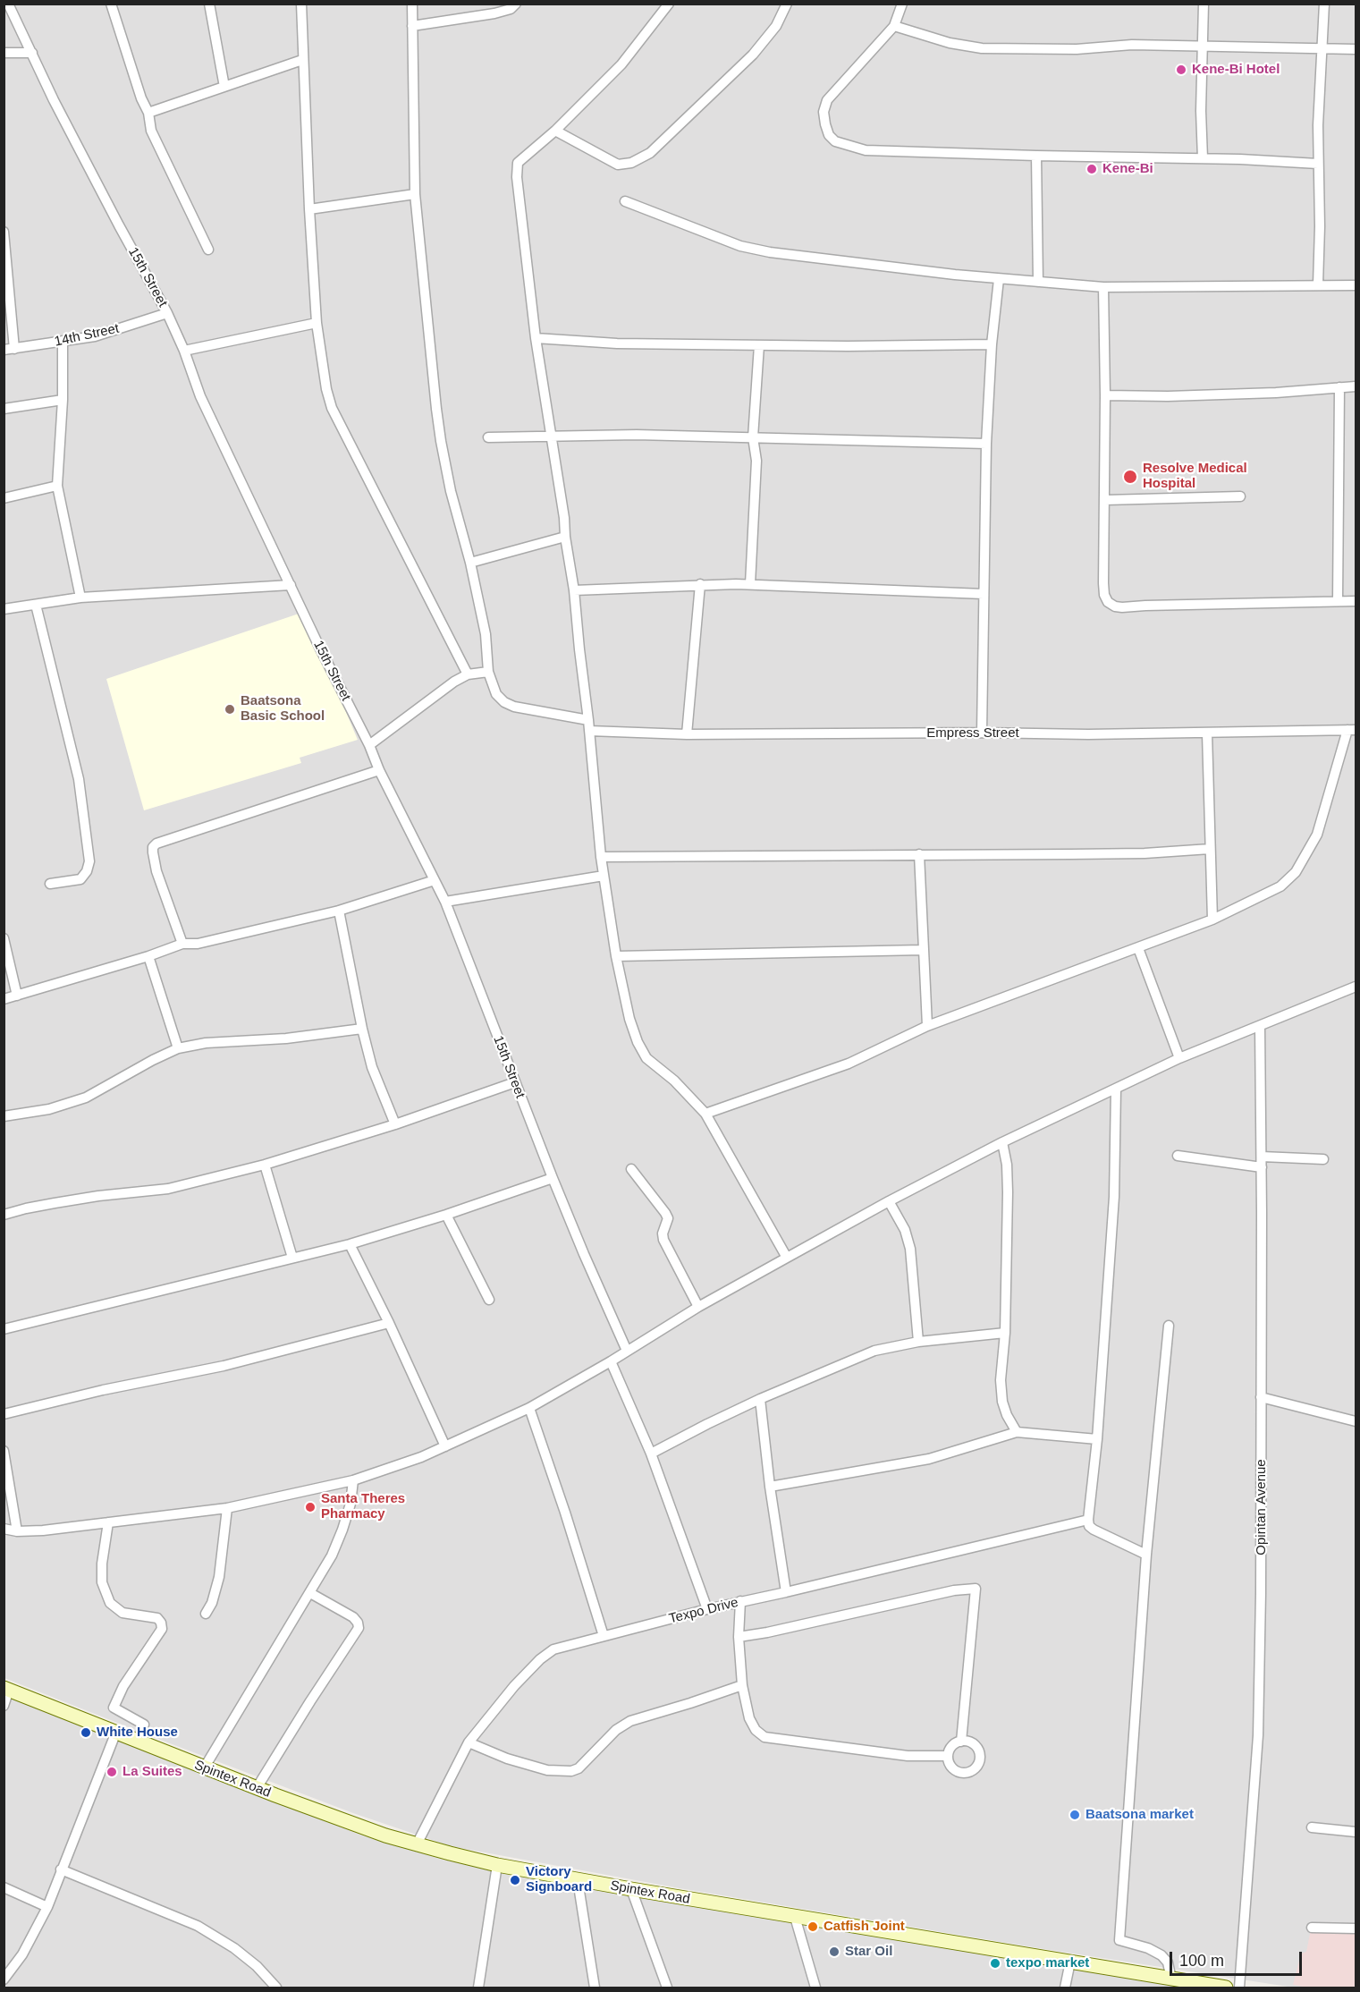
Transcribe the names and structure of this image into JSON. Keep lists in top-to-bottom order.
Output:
{
  "streets": {
    "main road": ["Spintex Road"],
    "street": [
      "15th Street",
      "14th Street",
      "Empress Street",
      "Opintan Avenue",
      "Texpo Drive"
    ]
  },
  "crossings": [
    ["15th Street", "14th Street"],
    ["Texpo Drive", "Spintex Road"]
  ],
  "places": [
    "Kene-Bi Hotel",
    "Kene-Bi",
    "Resolve Medical Hospital",
    "Baatsona Basic School",
    "Santa Theres Pharmacy",
    "White House",
    "La Suites",
    "Baatsona market",
    "Victory Signboard",
    "Catfish Joint",
    "Star Oil",
    "texpo market"
  ],
  "scale_bar": "100 m"
}
